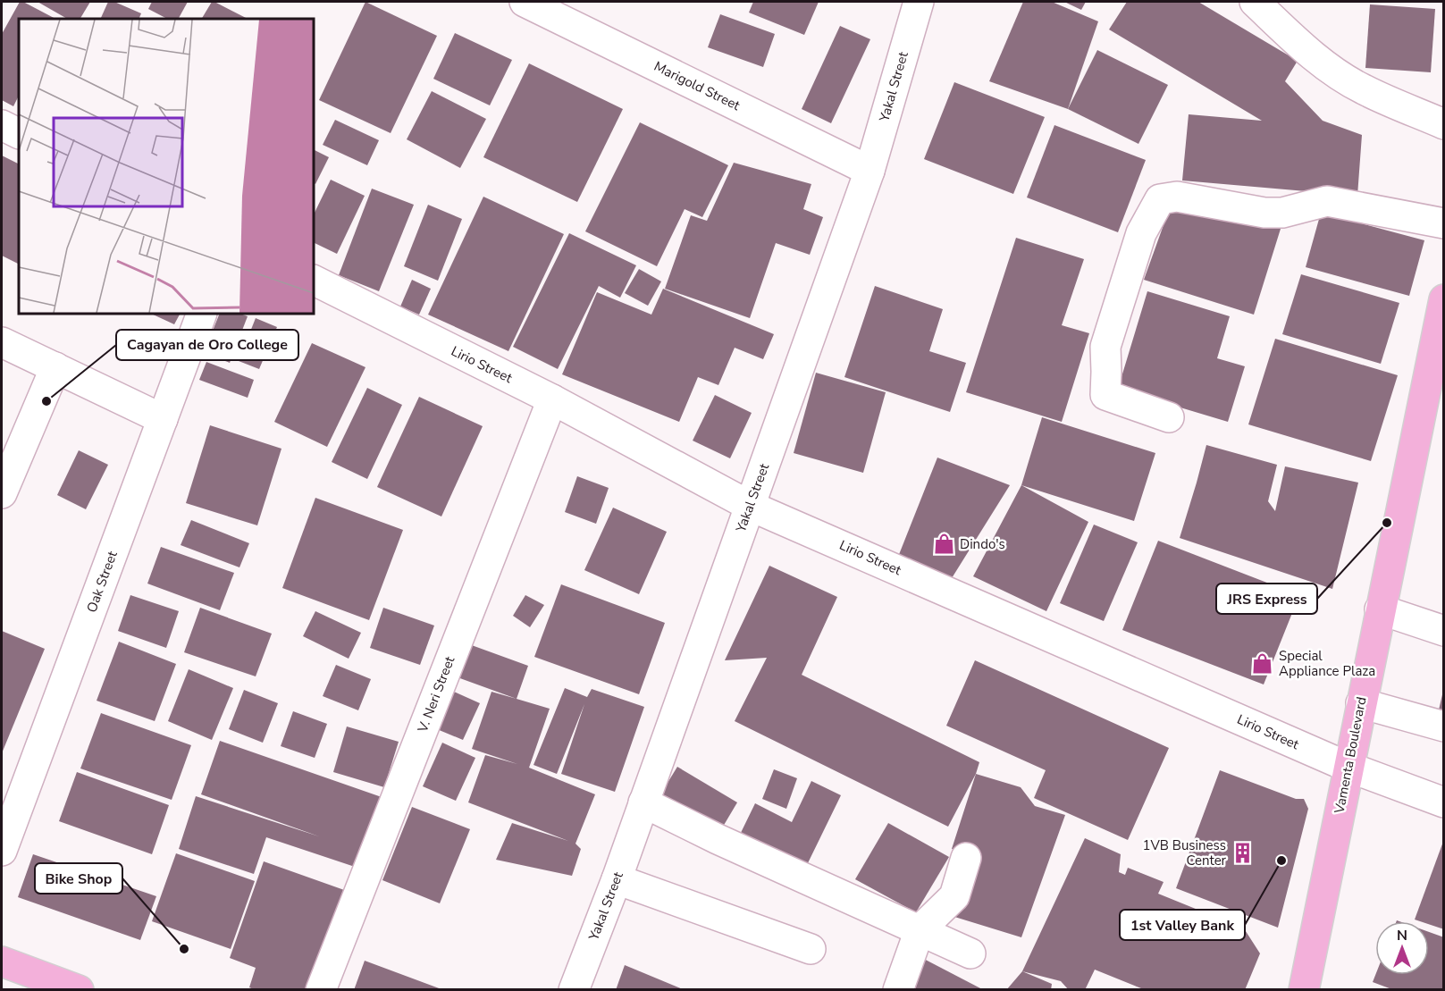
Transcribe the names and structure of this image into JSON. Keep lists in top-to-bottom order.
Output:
{
  "streets": {
    "main road": ["Vamenta Boulevard"],
    "street": [
      "Marigold Street",
      "Yakal Street",
      "Lirio Street",
      "Oak Street",
      "V. Neri Street"
    ]
  },
  "crossings": [
    ["Marigold Street", "Yakal Street"],
    ["Yakal Street", "Lirio Street"],
    ["Lirio Street", "V. Neri Street"],
    ["Lirio Street", "Vamenta Boulevard"]
  ],
  "places": {
    "other": [
      "Cagayan de Oro College",
      "JRS Express",
      "1st Valley Bank",
      "Bike Shop"
    ],
    "shop": ["Dindo's", "Special Appliance Plaza"],
    "building": ["1VB Business Center"]
  },
  "north": "top"
}
